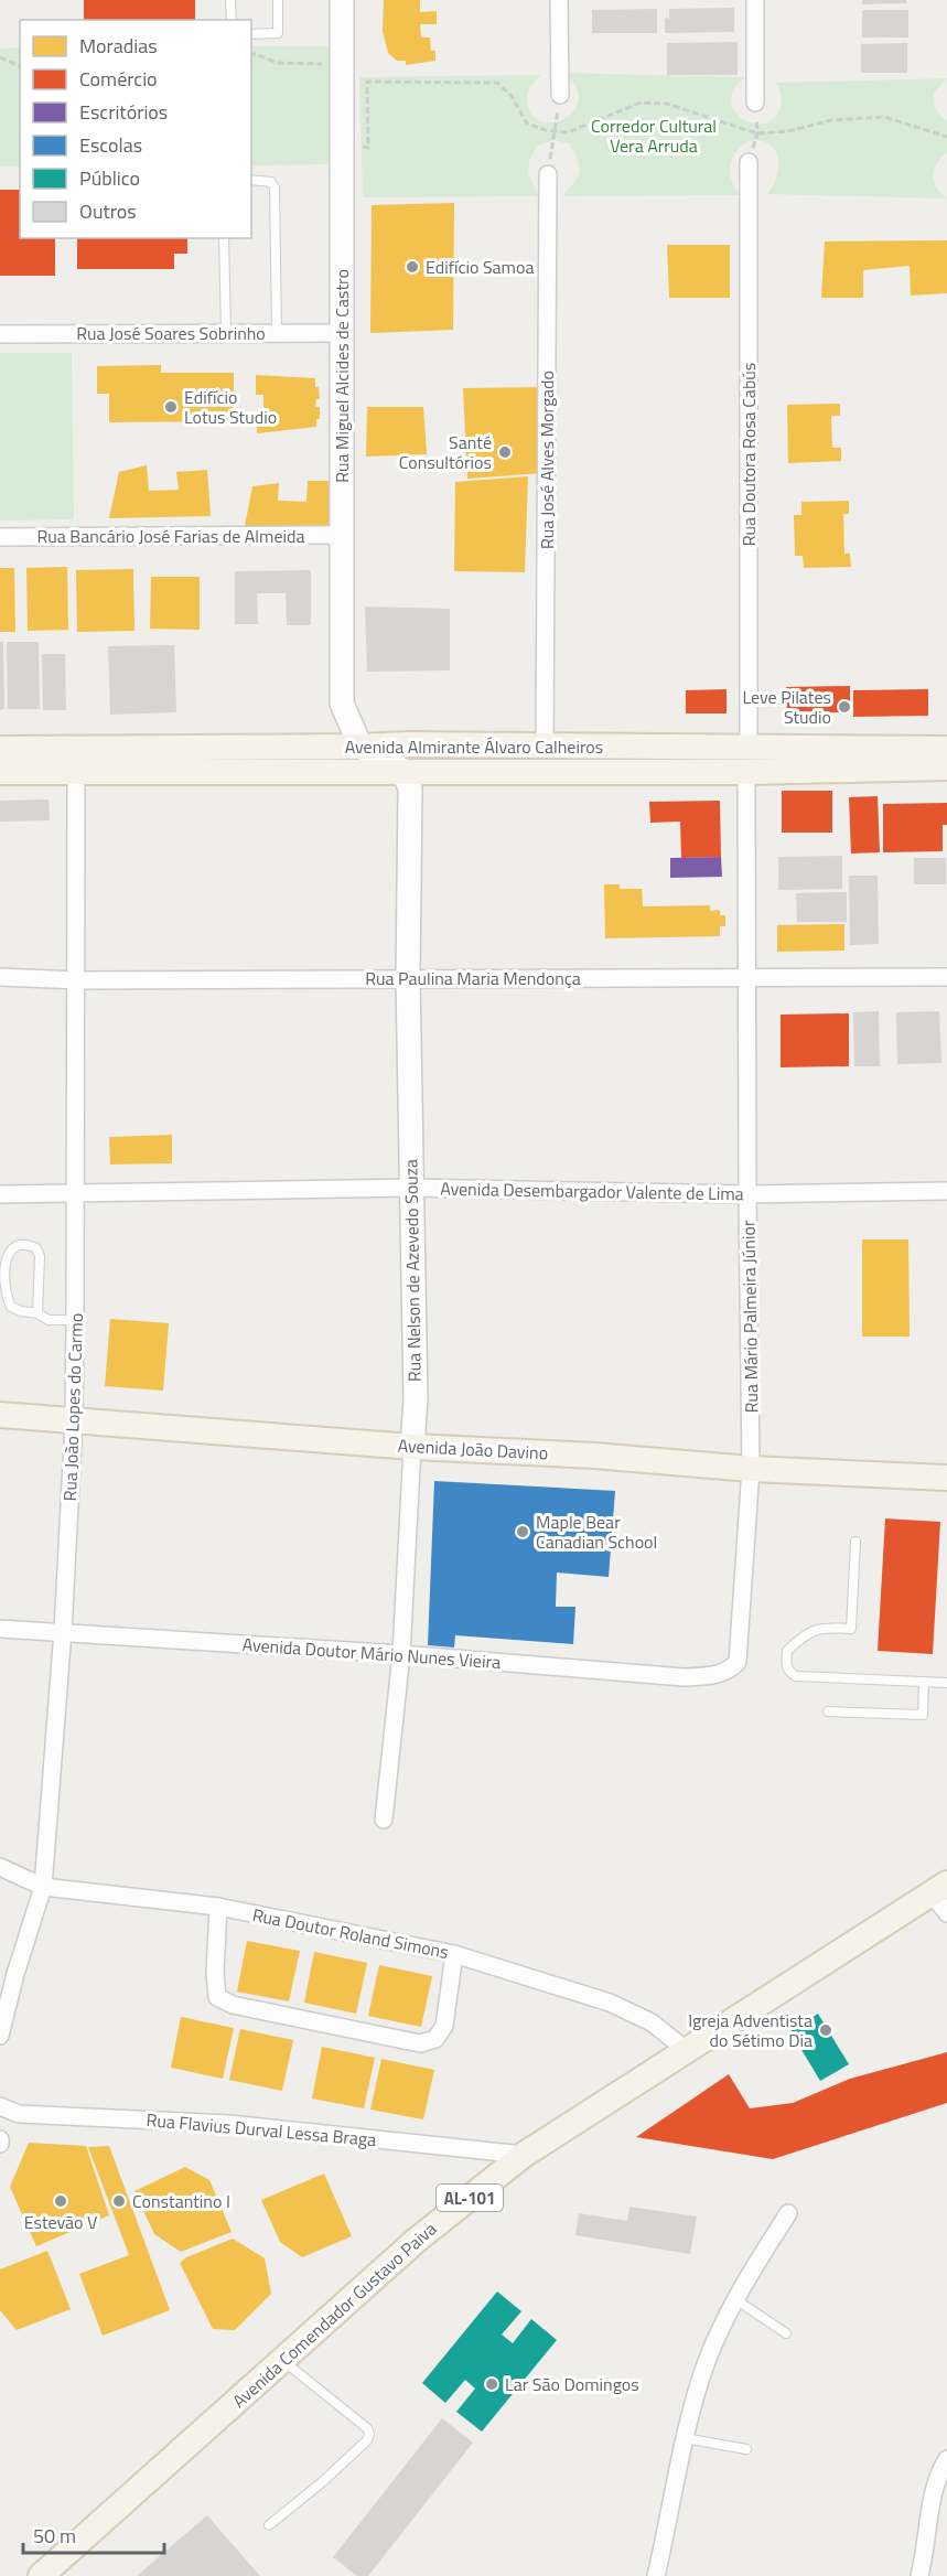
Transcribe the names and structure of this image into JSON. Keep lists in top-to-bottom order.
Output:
{
  "streets": {
    "main road": [
      "Avenida Almirante Álvaro Calheiros",
      "Avenida João Davino",
      "AL-101",
      "Avenida Comendador Gustavo Paiva"
    ],
    "street": [
      "Rua José Soares Sobrinho",
      "Rua Miguel Alcides de Castro",
      "Rua Doutora Rosa Cabús",
      "Rua José Alves Morgado",
      "Rua Bancário José Farias de Almeida",
      "Rua Paulina Maria Mendonça",
      "Avenida Desembargador Valente de Lima",
      "Rua Nelson de Azevedo Souza",
      "Rua Mário Palmeira Júnior",
      "Rua João Lopes do Carmo",
      "Avenida Doutor Mário Nunes Vieira",
      "Rua Doutor Roland Simons",
      "Rua Flavius Durval Lessa Braga"
    ]
  },
  "crossings": [
    ["Rua José Soares Sobrinho", "Rua Miguel Alcides de Castro"],
    ["Rua Miguel Alcides de Castro", "Rua Bancário José Farias de Almeida"],
    ["Rua Miguel Alcides de Castro", "Avenida Almirante Álvaro Calheiros"],
    ["Rua Doutora Rosa Cabús", "Avenida Almirante Álvaro Calheiros"],
    ["Rua José Alves Morgado", "Avenida Almirante Álvaro Calheiros"],
    ["Avenida Almirante Álvaro Calheiros", "Rua Nelson de Azevedo Souza"],
    ["Avenida Almirante Álvaro Calheiros", "Rua Mário Palmeira Júnior"],
    ["Avenida Almirante Álvaro Calheiros", "Rua João Lopes do Carmo"],
    ["Rua Paulina Maria Mendonça", "Rua Nelson de Azevedo Souza"],
    ["Rua Paulina Maria Mendonça", "Rua Mário Palmeira Júnior"],
    ["Rua Paulina Maria Mendonça", "Rua João Lopes do Carmo"],
    ["Avenida Desembargador Valente de Lima", "Rua Nelson de Azevedo Souza"],
    ["Avenida Desembargador Valente de Lima", "Rua Mário Palmeira Júnior"],
    ["Avenida Desembargador Valente de Lima", "Rua João Lopes do Carmo"],
    ["Rua Nelson de Azevedo Souza", "Avenida João Davino"],
    ["Rua Nelson de Azevedo Souza", "Avenida Doutor Mário Nunes Vieira"],
    ["Rua Mário Palmeira Júnior", "Avenida João Davino"],
    ["Rua Mário Palmeira Júnior", "Avenida Doutor Mário Nunes Vieira"],
    ["Rua João Lopes do Carmo", "Avenida João Davino"],
    ["Rua João Lopes do Carmo", "Avenida Doutor Mário Nunes Vieira"],
    ["Rua João Lopes do Carmo", "Rua Doutor Roland Simons"],
    ["Rua Doutor Roland Simons", "Avenida Comendador Gustavo Paiva"],
    ["Rua Flavius Durval Lessa Braga", "Avenida Comendador Gustavo Paiva"]
  ],
  "parks": ["Corredor Cultural Vera Arruda"],
  "places": [
    "Edifício Samoa",
    "Edifício Lotus Studio",
    "Santé Consultórios",
    "Leve Pilates Studio",
    "Maple Bear Canadian School",
    "Igreja Adventista do Sétimo Dia",
    "Estevão V",
    "Constantino I",
    "Lar São Domingos"
  ],
  "legend": [
    "Moradias",
    "Comércio",
    "Escritórios",
    "Escolas",
    "Público",
    "Outros"
  ],
  "scale_bar": "50 m"
}
